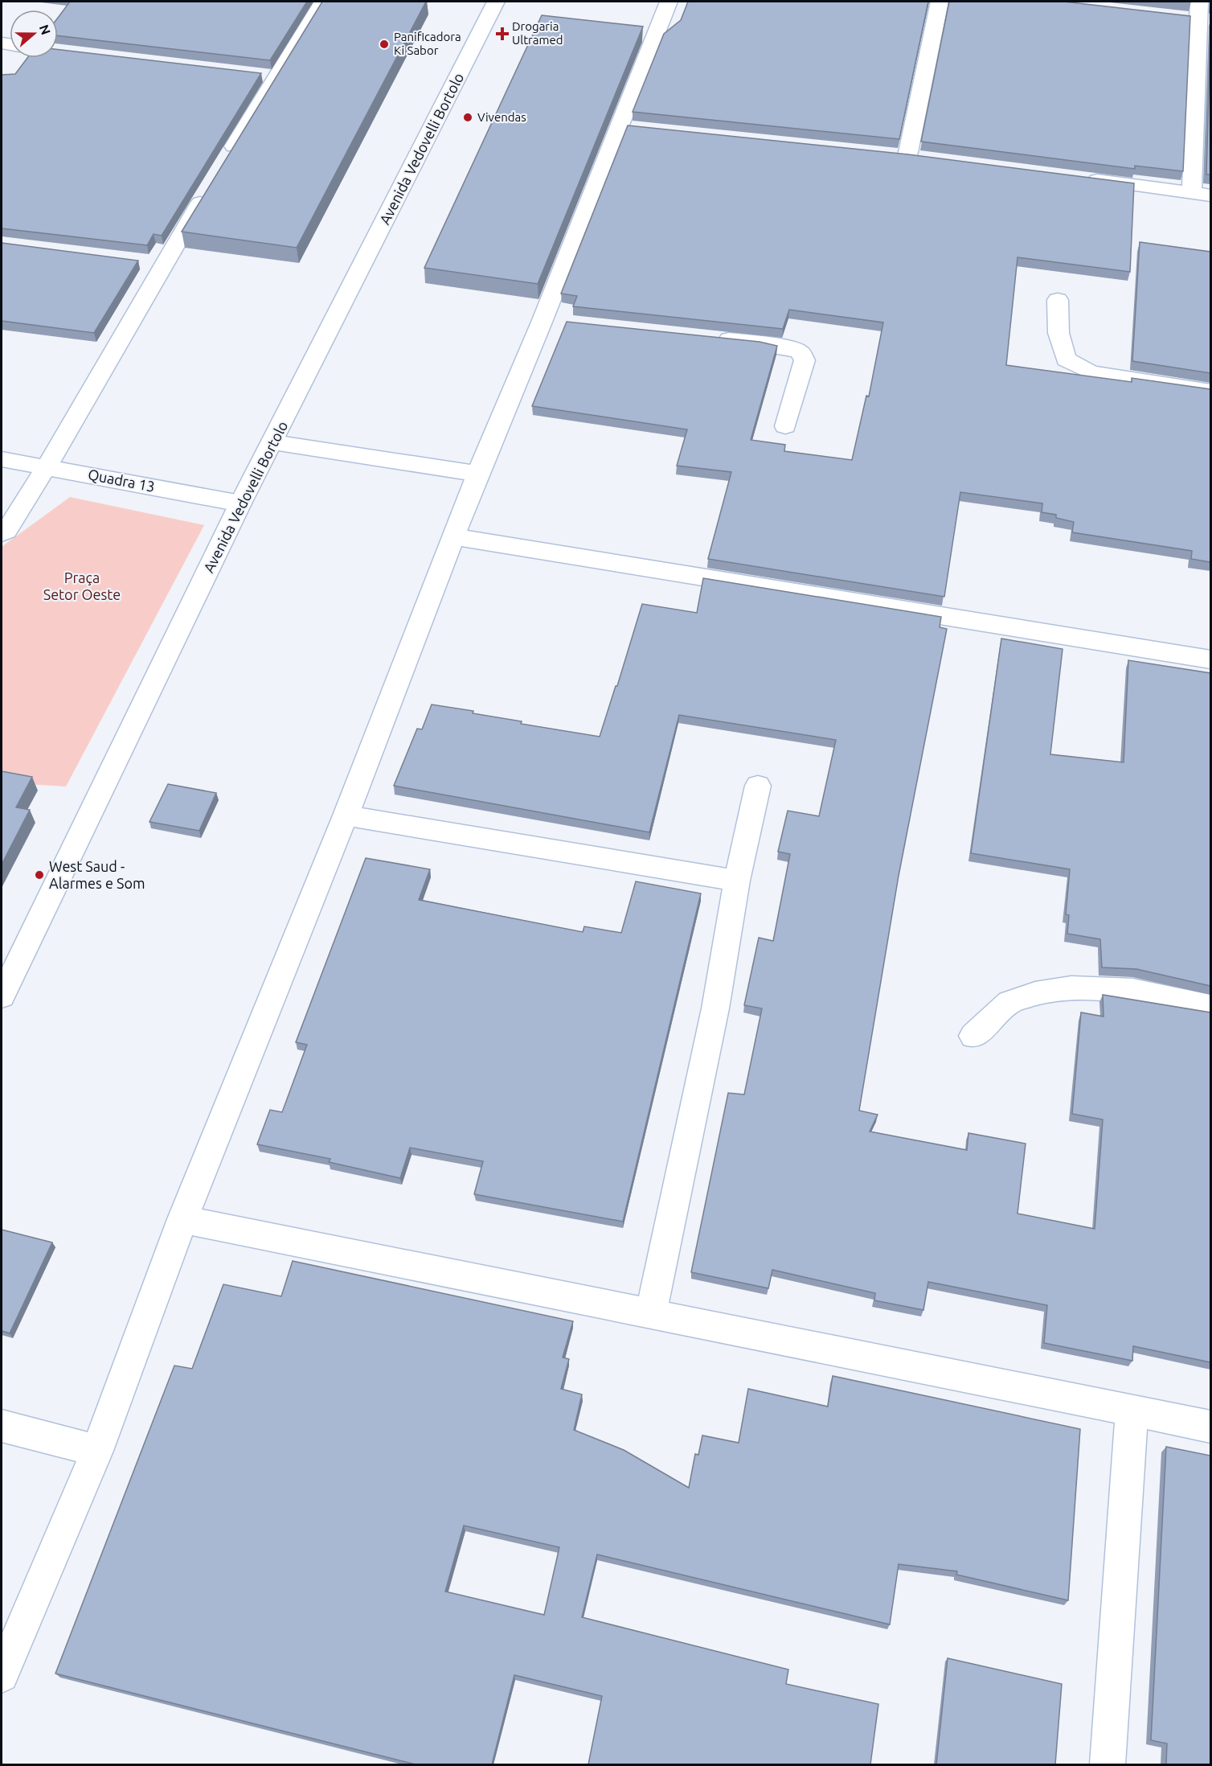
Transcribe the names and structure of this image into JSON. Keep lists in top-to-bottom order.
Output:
{
  "streets": {
    "street": ["Avenida Vedovelli Bortolo", "Quadra 13"]
  },
  "crossings": [
    ["Avenida Vedovelli Bortolo", "Quadra 13"]
  ],
  "parks": ["Praça Setor Oeste"],
  "places": {
    "health": ["Drogaria Ultramed"],
    "other": ["Panificadora Ki Sabor", "Vivendas", "West Saud - Alarmes e Som"]
  },
  "north": "right"
}
